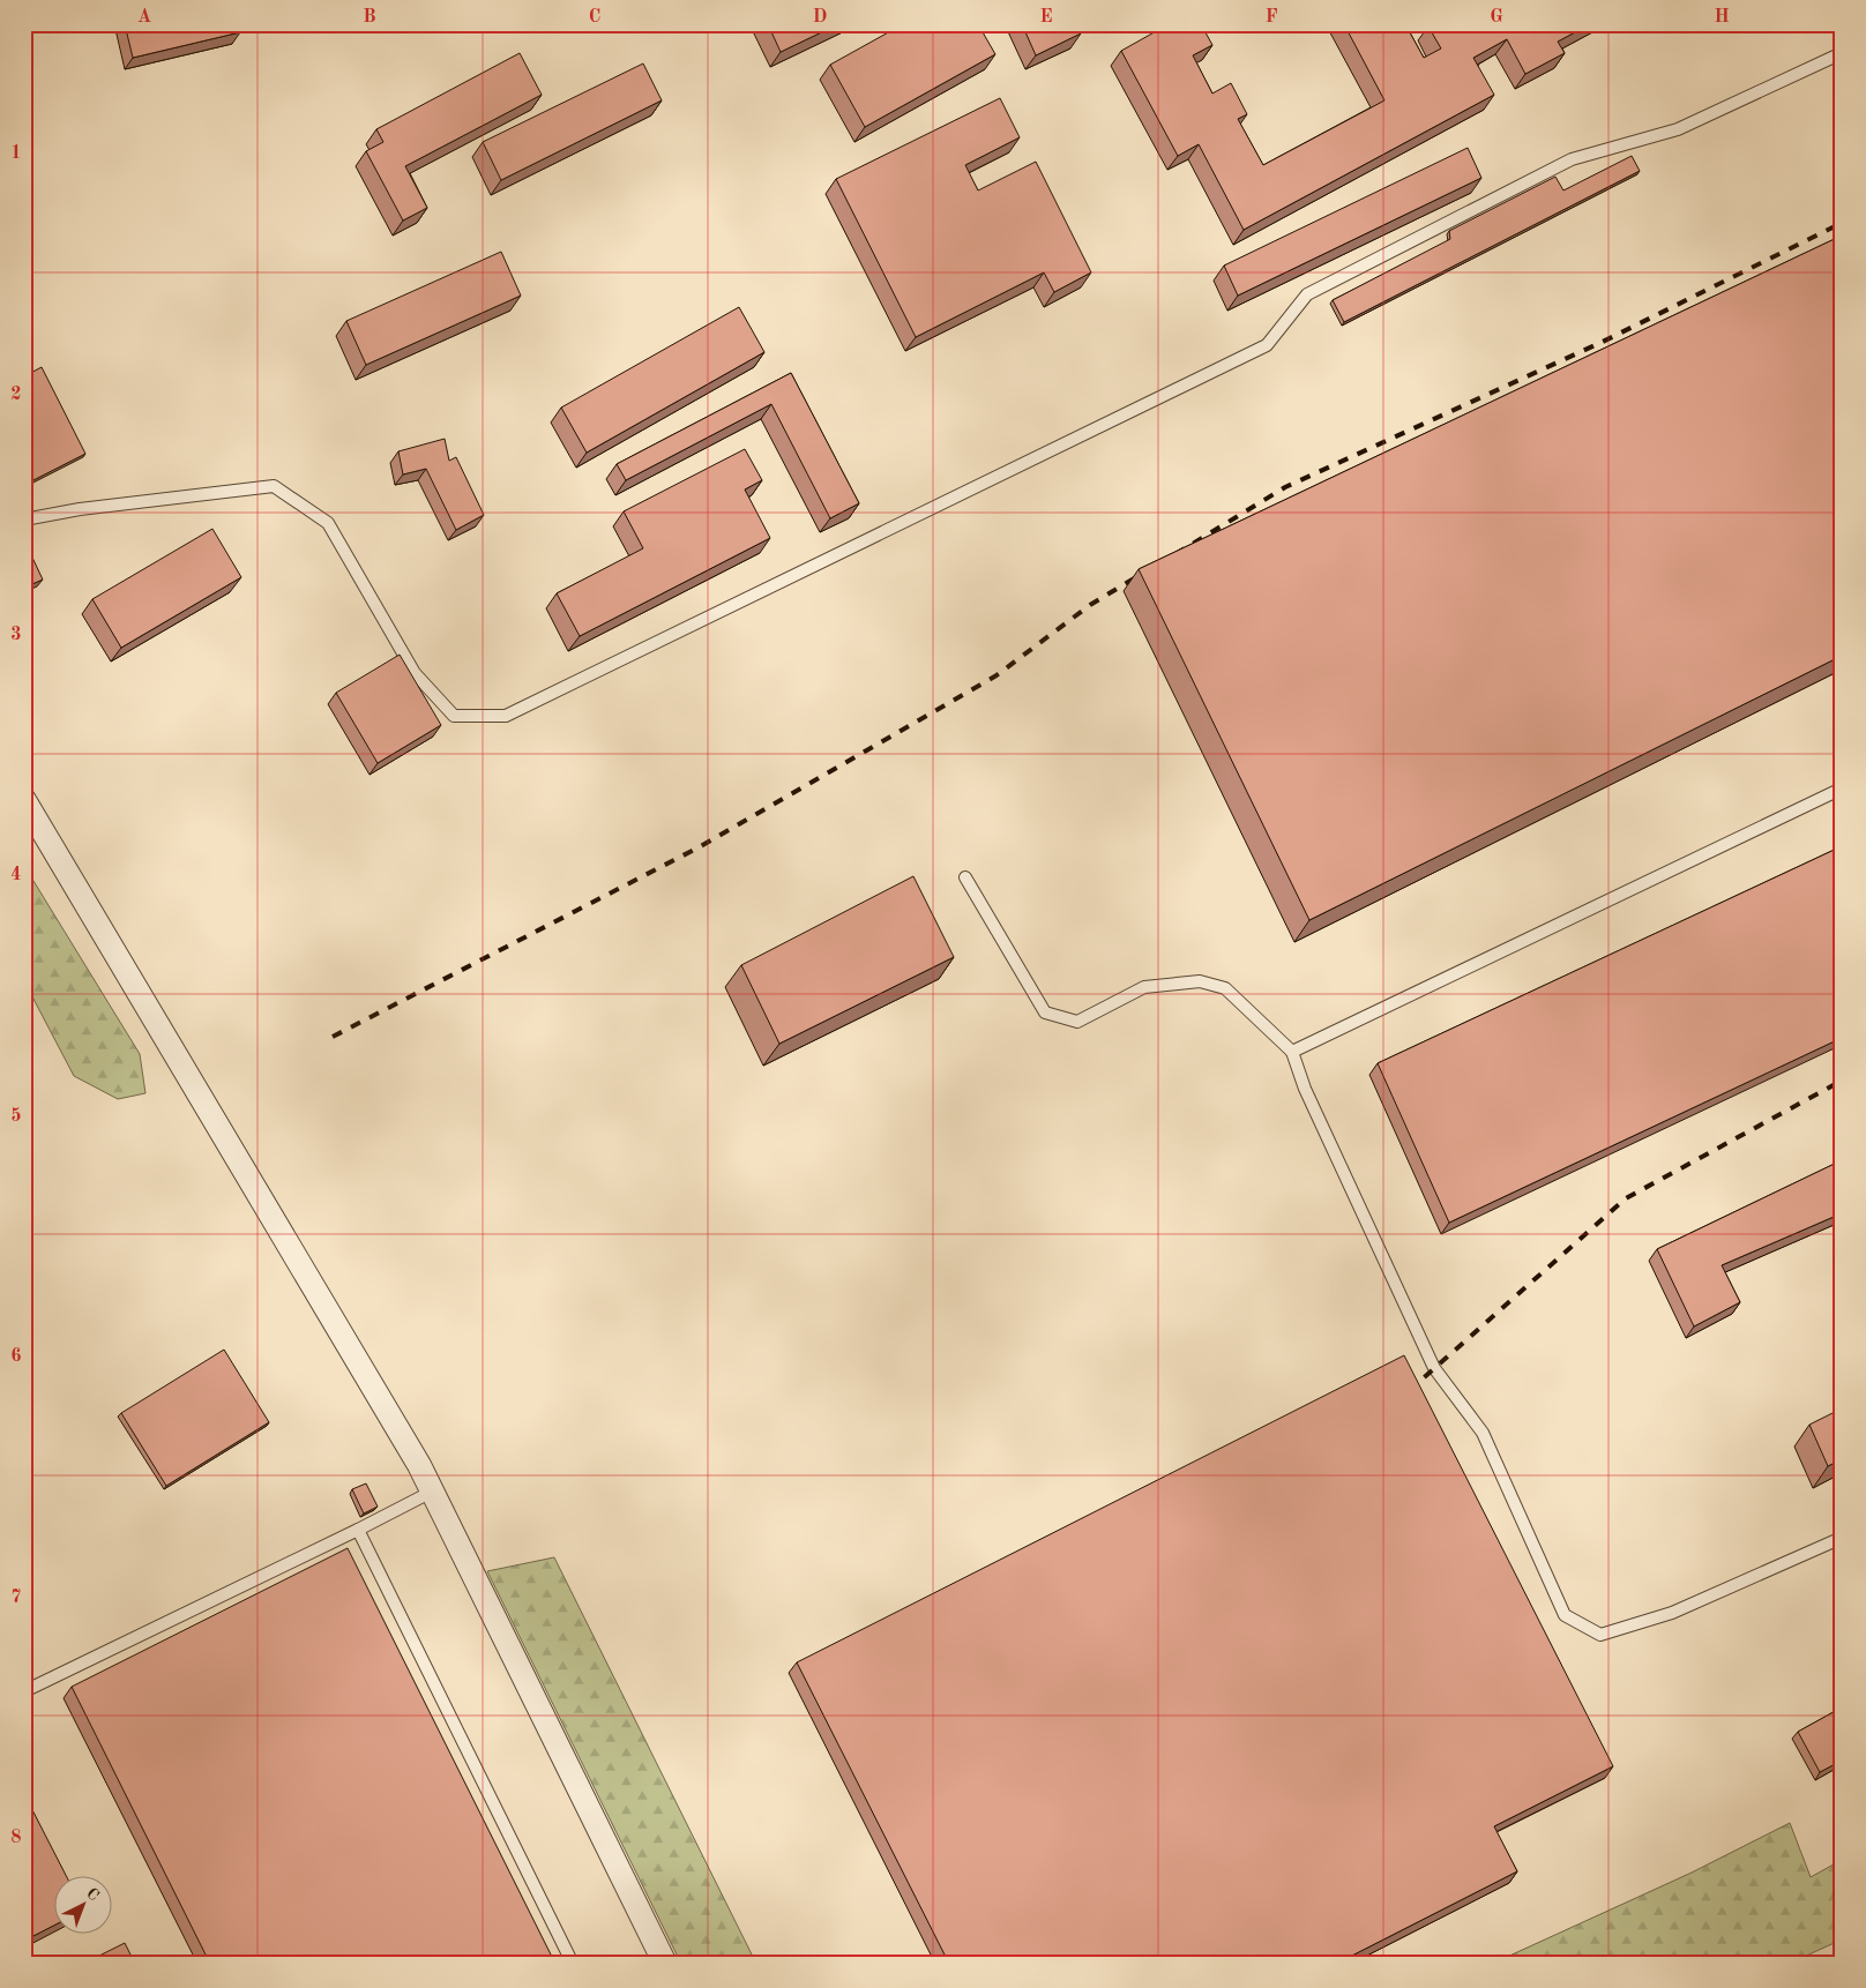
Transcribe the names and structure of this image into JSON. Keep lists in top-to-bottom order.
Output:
{
  "north": "top right",
  "grid": {
    "columns": [
      "A",
      "B",
      "C",
      "D",
      "E",
      "F",
      "G",
      "H"
    ],
    "rows": [
      "1",
      "2",
      "3",
      "4",
      "5",
      "6",
      "7",
      "8"
    ]
  }
}
